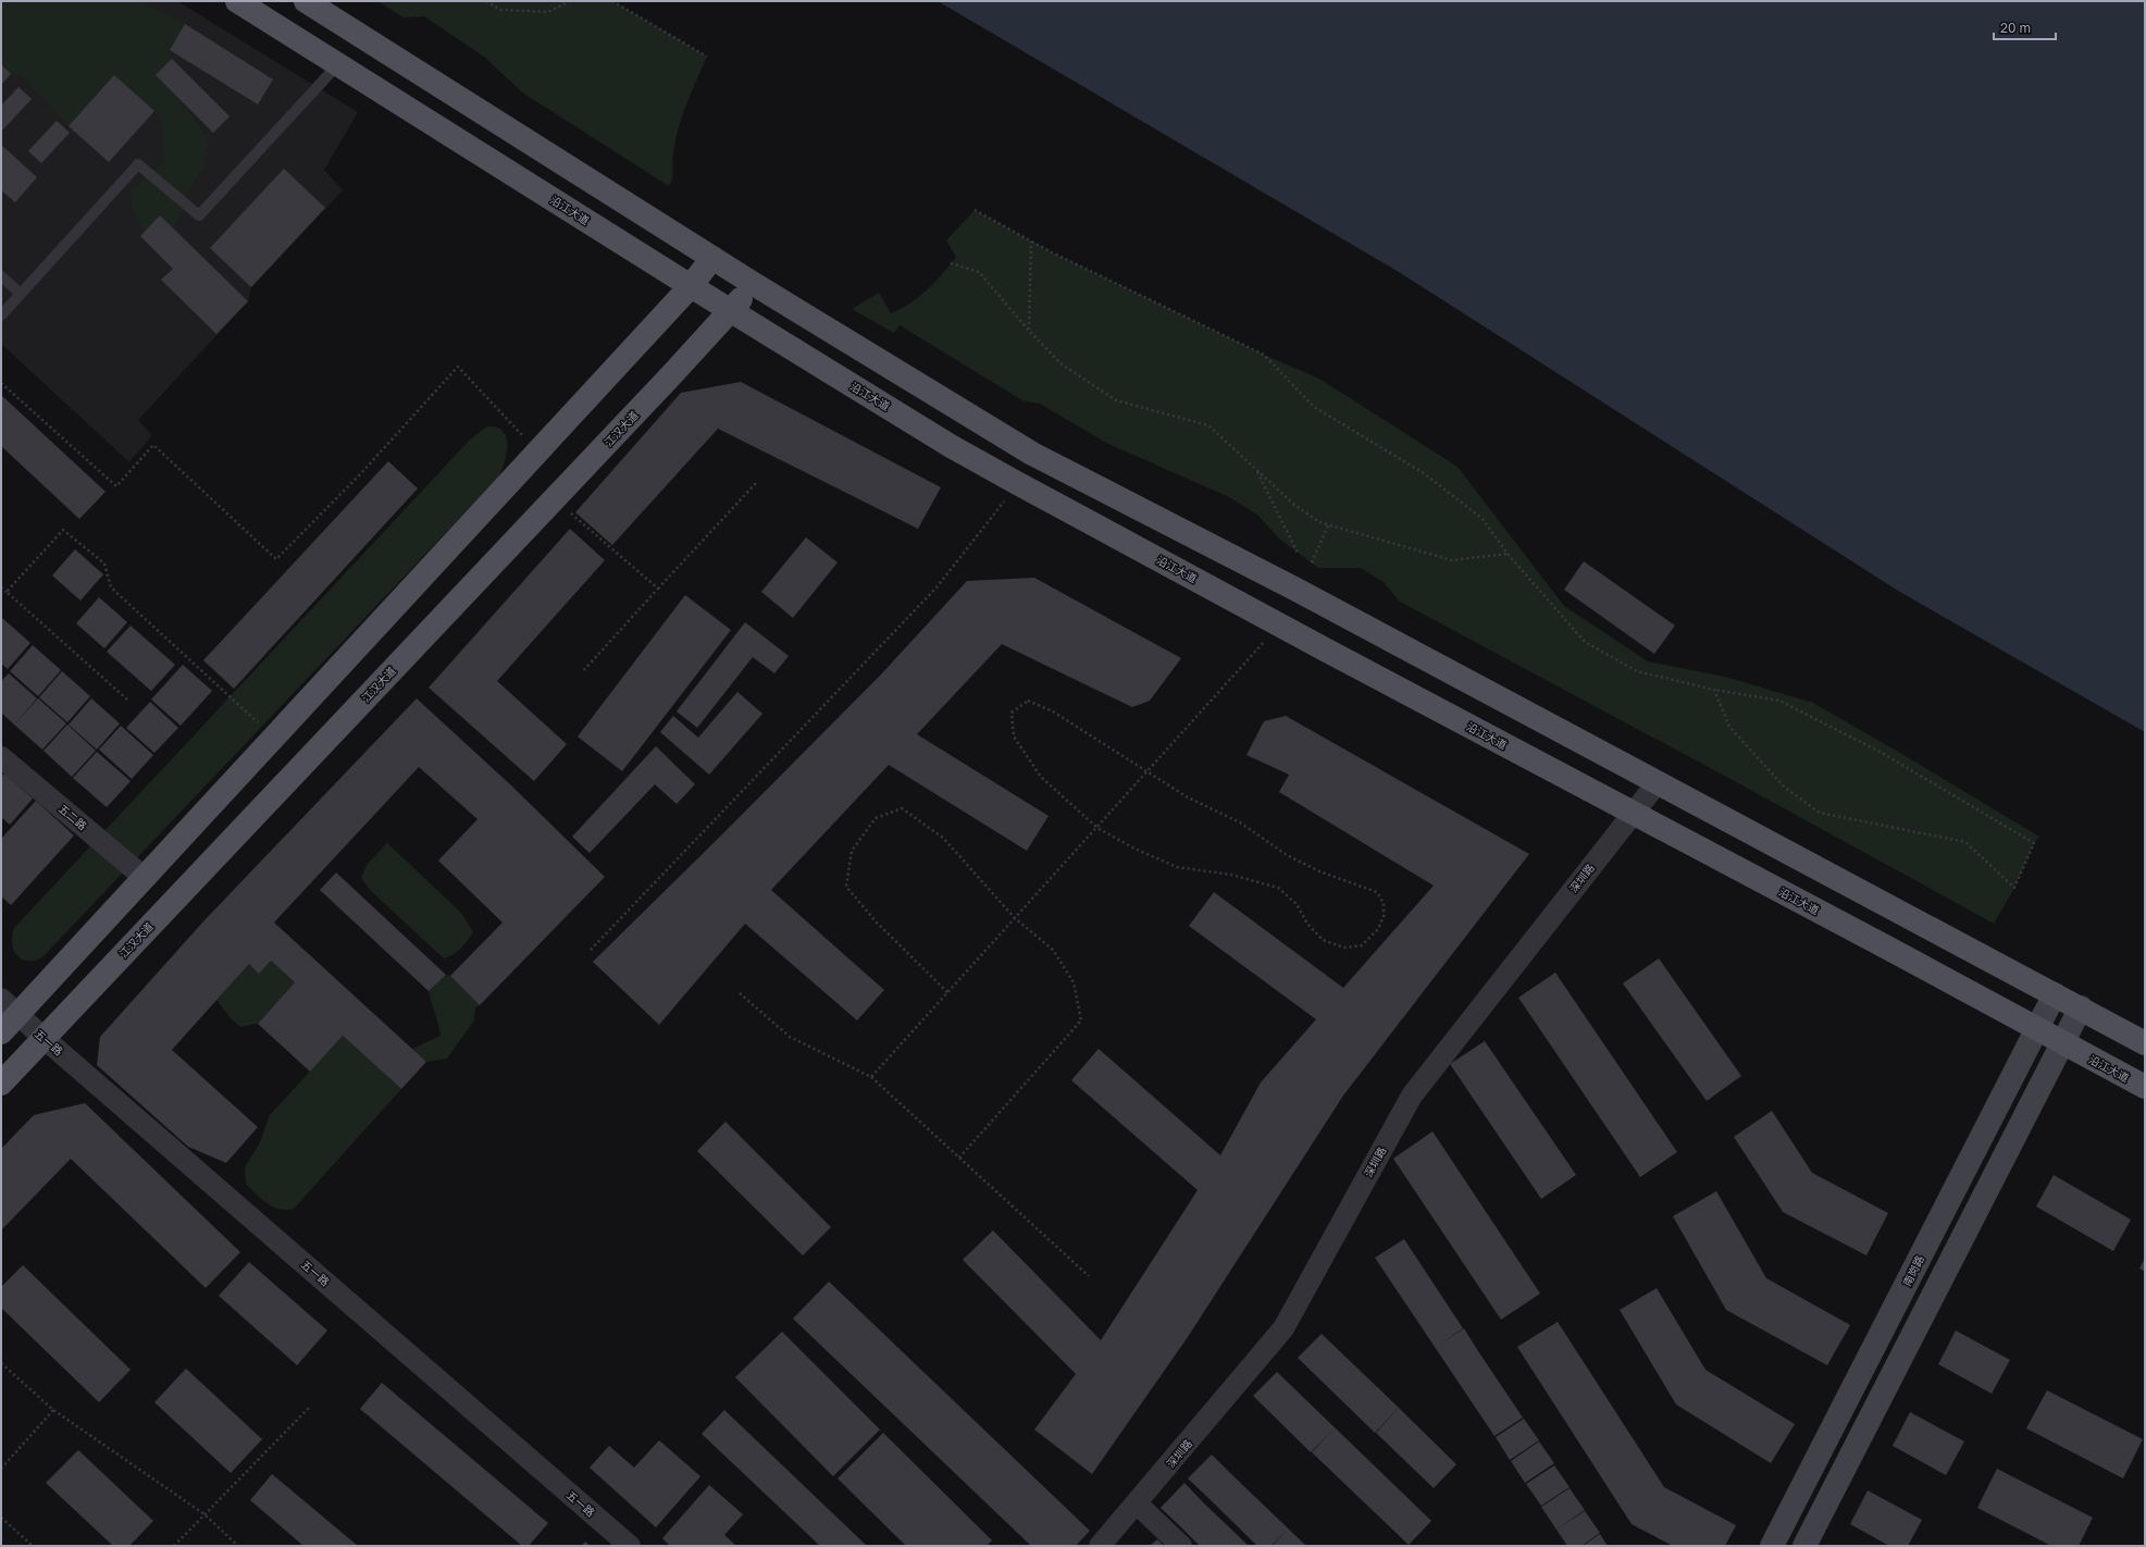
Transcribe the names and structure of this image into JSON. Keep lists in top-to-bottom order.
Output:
{
  "streets": {
    "main road": ["沿江大道", "江汉大道", "南岗路"],
    "street": ["五二路", "深圳路", "五一路"]
  },
  "crossings": [
    ["沿江大道", "江汉大道"],
    ["沿江大道", "深圳路"],
    ["沿江大道", "南岗路"],
    ["江汉大道", "五一路"]
  ],
  "scale_bar": "20 m"
}
